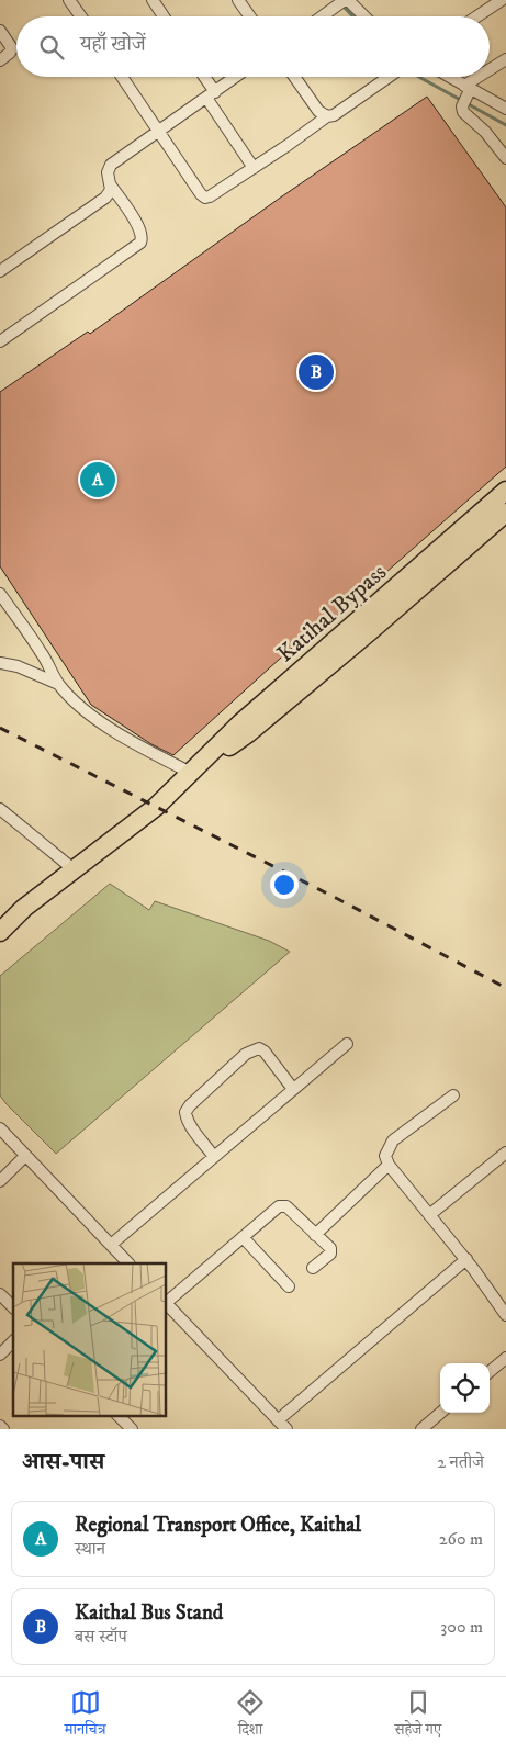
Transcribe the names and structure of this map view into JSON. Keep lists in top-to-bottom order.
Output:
{
  "streets": {
    "main road": ["Katihal Bypass"]
  },
  "page": {
    "search": "यहाँ खोजें",
    "pins": ["B", "A"],
    "heading": ["आस-पास", "2 नतीजे"],
    "list": [
      {
        "mark": "A",
        "name": "Regional Transport Office, Kaithal",
        "note": "स्थान",
        "value": "260 m"
      },
      {
        "mark": "B",
        "name": "Kaithal Bus Stand",
        "note": "बस स्टॉप",
        "value": "300 m"
      }
    ],
    "nav": ["मानचित्र", "दिशा", "सहेजे गए"]
  }
}
